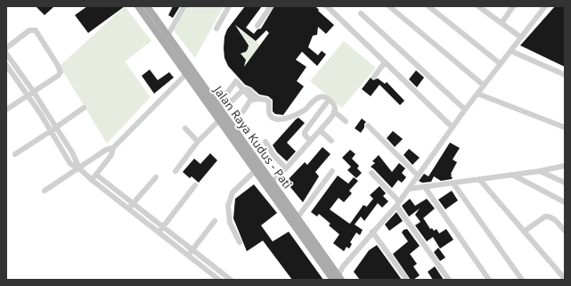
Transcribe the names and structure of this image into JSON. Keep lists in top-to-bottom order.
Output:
{
  "streets": {
    "main road": ["Jalan Raya Kudus - Pati"]
  }
}
